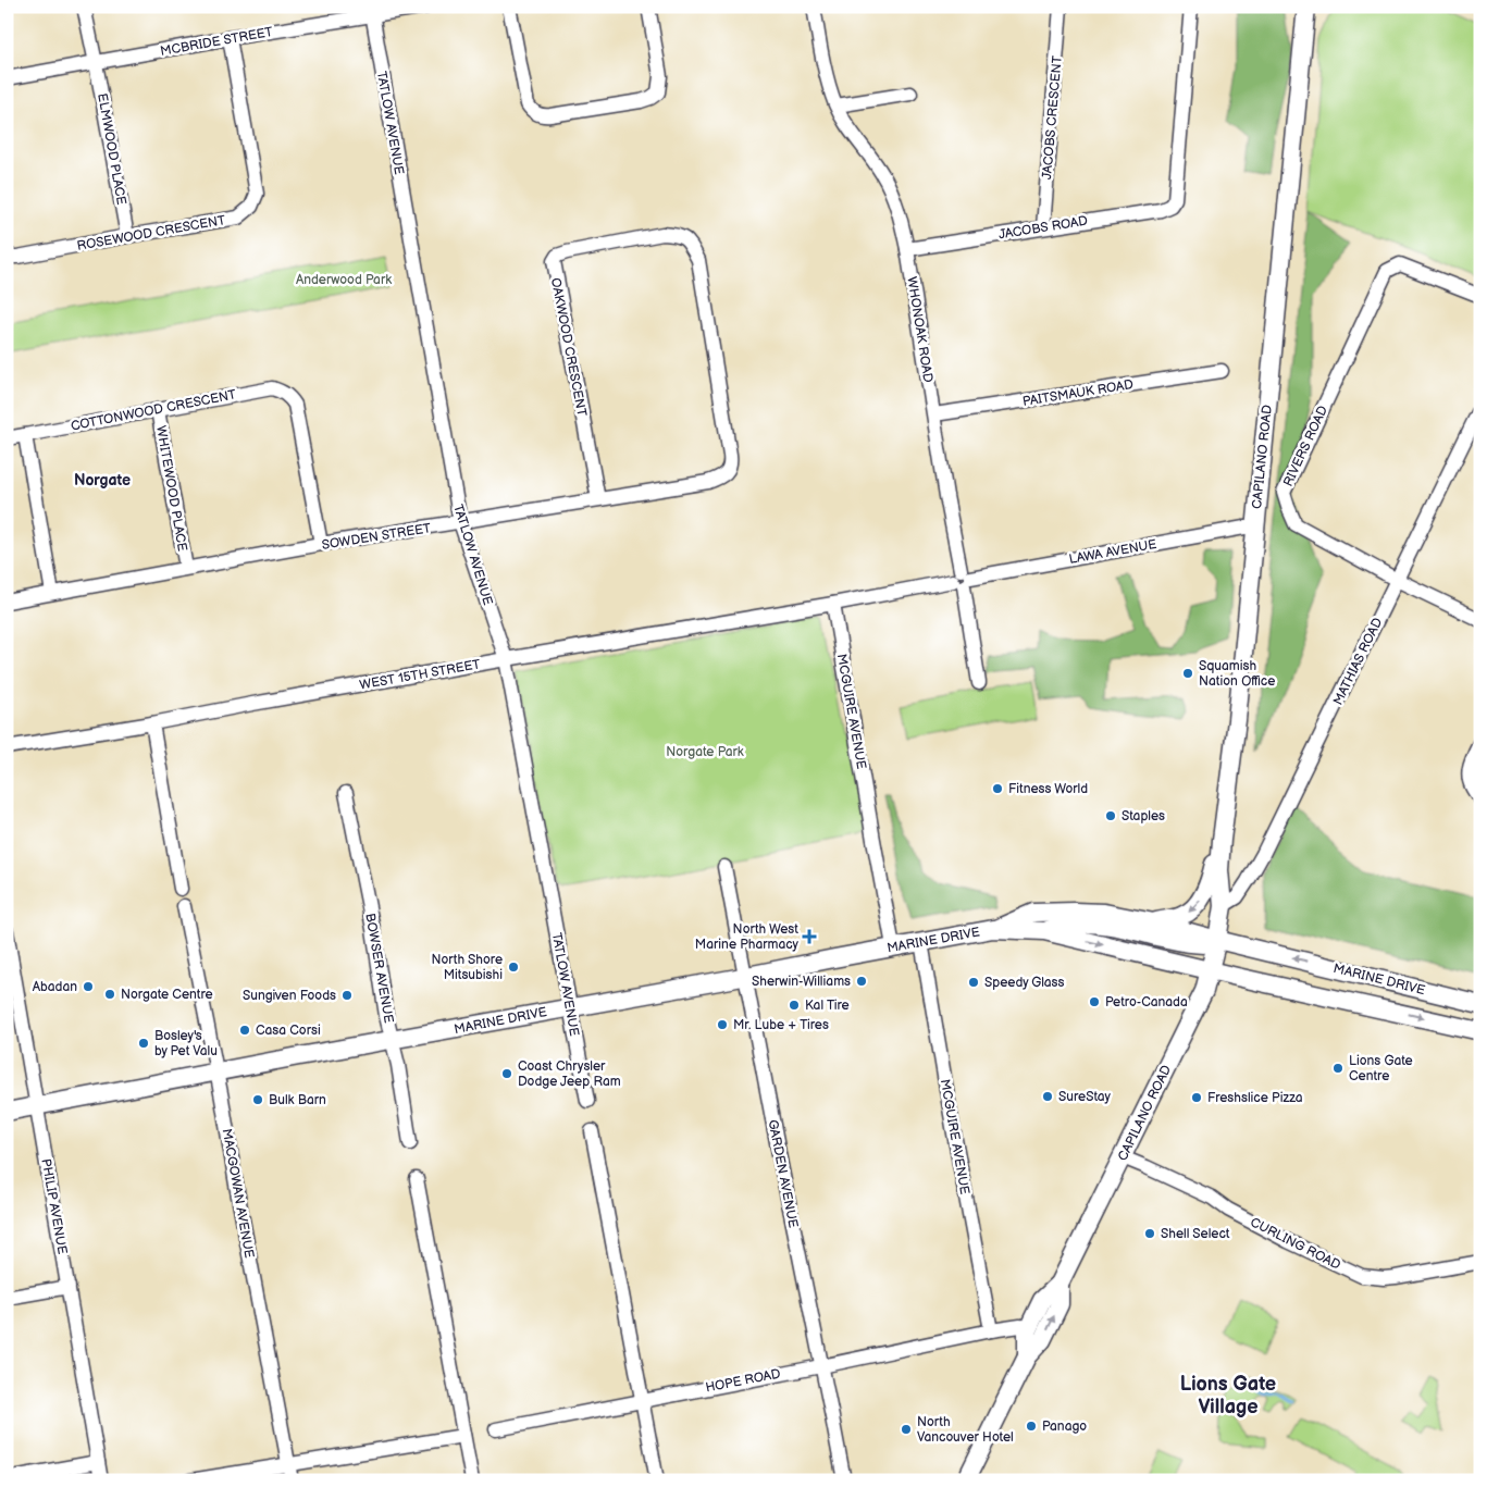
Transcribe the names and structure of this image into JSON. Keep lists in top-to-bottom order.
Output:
{
  "streets": {
    "main road": ["CAPILANO ROAD", "MARINE DRIVE"],
    "street": [
      "MCBRIDE STREET",
      "JACOBS CRESCENT",
      "TATLOW AVENUE",
      "ELMWOOD PLACE",
      "JACOBS ROAD",
      "ROSEWOOD CRESCENT",
      "WHONOAK ROAD",
      "OAKWOOD CRESCENT",
      "PAITSMAUK ROAD",
      "COTTONWOOD CRESCENT",
      "RIVERS ROAD",
      "WHITEWOOD PLACE",
      "SOWDEN STREET",
      "LAWA AVENUE",
      "MATHIAS ROAD",
      "WEST 15TH STREET",
      "MCGUIRE AVENUE",
      "BOWSER AVENUE",
      "GARDEN AVENUE",
      "MACGOWAN AVENUE",
      "PHILIP AVENUE",
      "CURLING ROAD",
      "HOPE ROAD"
    ]
  },
  "crossings": [
    ["MCBRIDE STREET", "TATLOW AVENUE"],
    ["MCBRIDE STREET", "ELMWOOD PLACE"],
    ["MCBRIDE STREET", "ROSEWOOD CRESCENT"],
    ["JACOBS CRESCENT", "JACOBS ROAD"],
    ["TATLOW AVENUE", "SOWDEN STREET"],
    ["TATLOW AVENUE", "WEST 15TH STREET"],
    ["TATLOW AVENUE", "MARINE DRIVE"],
    ["ELMWOOD PLACE", "ROSEWOOD CRESCENT"],
    ["JACOBS ROAD", "WHONOAK ROAD"],
    ["WHONOAK ROAD", "PAITSMAUK ROAD"],
    ["WHONOAK ROAD", "LAWA AVENUE"],
    ["OAKWOOD CRESCENT", "SOWDEN STREET"],
    ["COTTONWOOD CRESCENT", "WHITEWOOD PLACE"],
    ["COTTONWOOD CRESCENT", "SOWDEN STREET"],
    ["RIVERS ROAD", "MATHIAS ROAD"],
    ["CAPILANO ROAD", "LAWA AVENUE"],
    ["CAPILANO ROAD", "MATHIAS ROAD"],
    ["CAPILANO ROAD", "MARINE DRIVE"],
    ["CAPILANO ROAD", "CURLING ROAD"],
    ["CAPILANO ROAD", "HOPE ROAD"],
    ["WHITEWOOD PLACE", "SOWDEN STREET"],
    ["LAWA AVENUE", "WEST 15TH STREET"],
    ["LAWA AVENUE", "MCGUIRE AVENUE"],
    ["WEST 15TH STREET", "MCGUIRE AVENUE"],
    ["MCGUIRE AVENUE", "MARINE DRIVE"],
    ["MCGUIRE AVENUE", "HOPE ROAD"],
    ["MARINE DRIVE", "BOWSER AVENUE"],
    ["MARINE DRIVE", "GARDEN AVENUE"],
    ["MARINE DRIVE", "MACGOWAN AVENUE"],
    ["MARINE DRIVE", "PHILIP AVENUE"],
    ["GARDEN AVENUE", "HOPE ROAD"]
  ],
  "districts": ["Norgate", "Lions Gate Village"],
  "parks": ["Anderwood Park", "Norgate Park"],
  "places": {
    "other": [
      "Squamish Nation Office",
      "Fitness World",
      "Staples",
      "North Shore Mitsubishi",
      "Sherwin-Williams",
      "Speedy Glass",
      "Abadan",
      "Norgate Centre",
      "Sungiven Foods",
      "Petro-Canada",
      "Kal Tire",
      "Mr. Lube + Tires",
      "Casa Corsi",
      "Bosley's by Pet Valu",
      "Lions Gate Centre",
      "Coast Chrysler Dodge Jeep Ram",
      "SureStay",
      "Freshslice Pizza",
      "Bulk Barn",
      "Shell Select",
      "Panago",
      "North Vancouver Hotel"
    ],
    "health": ["North West Marine Pharmacy"]
  }
}
